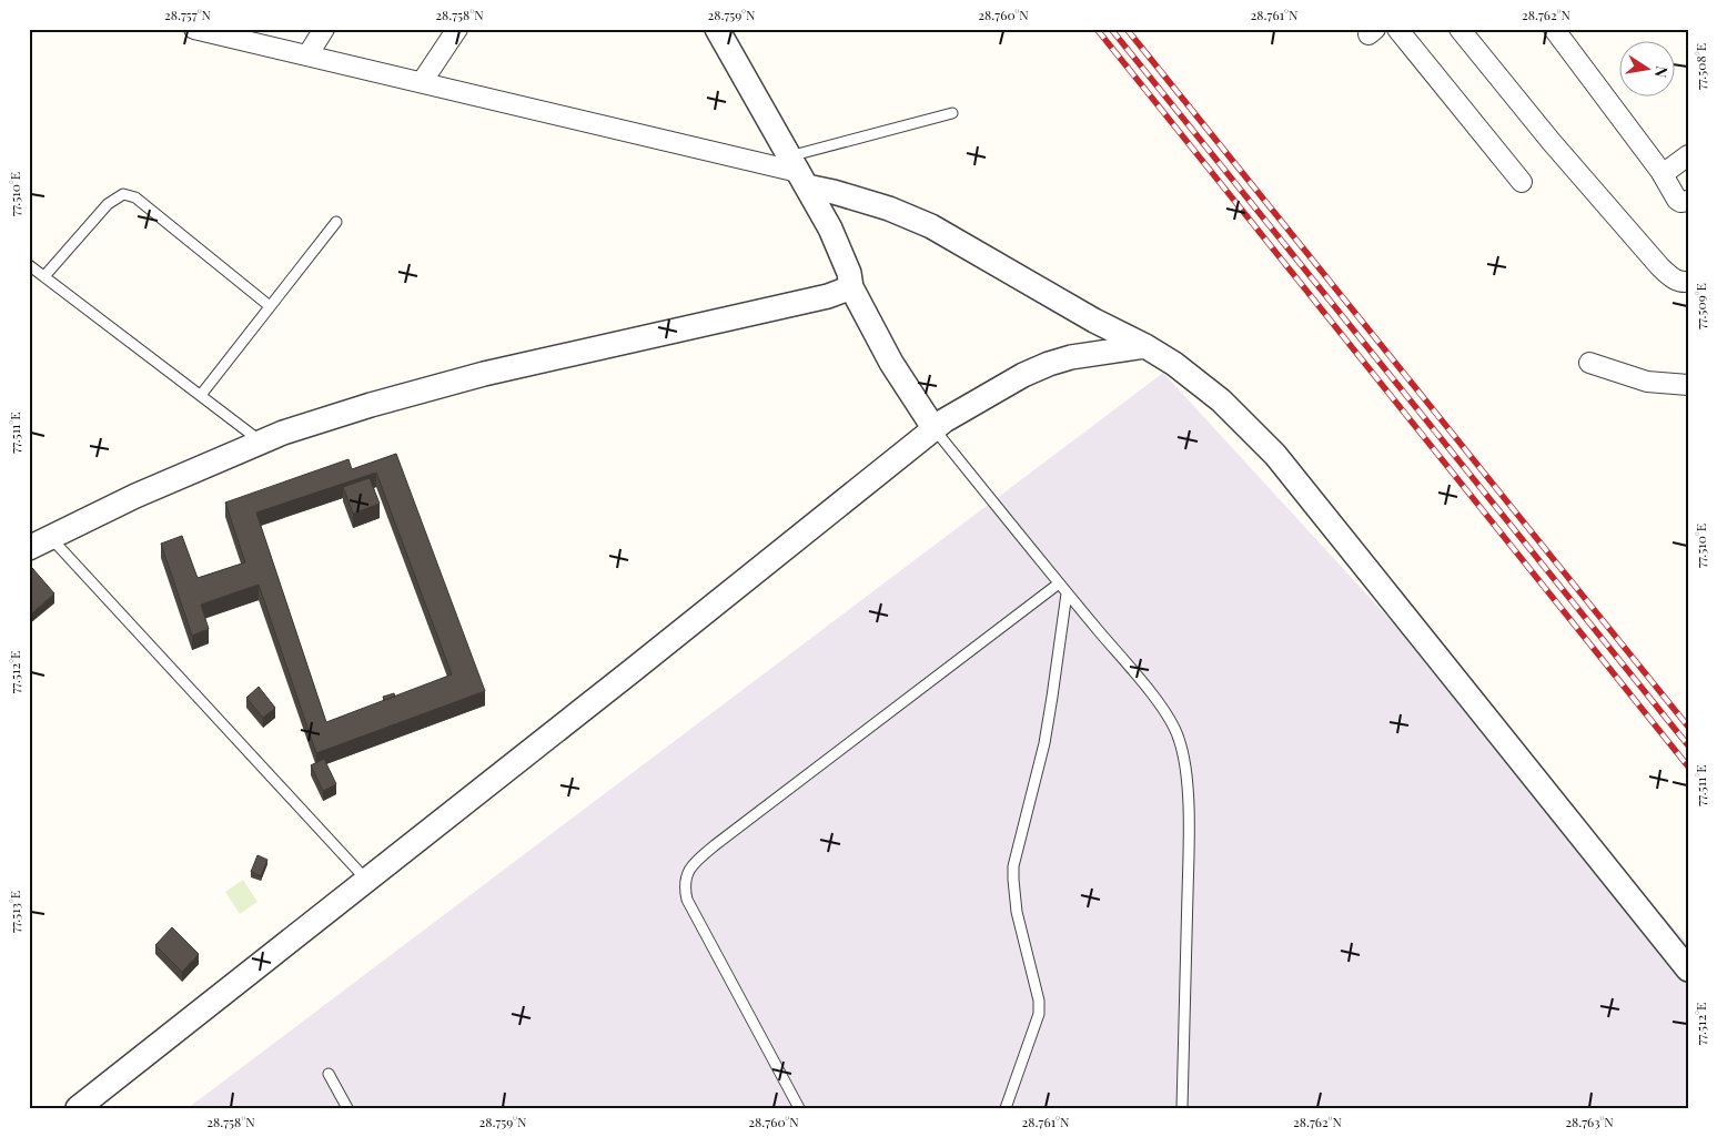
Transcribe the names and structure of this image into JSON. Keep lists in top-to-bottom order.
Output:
{
  "north": "right",
  "coordinates": [
    "28.757°N",
    "28.758°N",
    "28.759°N",
    "28.760°N",
    "28.761°N",
    "28.762°N",
    "77.508°E",
    "77.510°E",
    "77.509°E",
    "77.511°E",
    "77.512°E",
    "77.513°E",
    "28.763°N"
  ]
}
